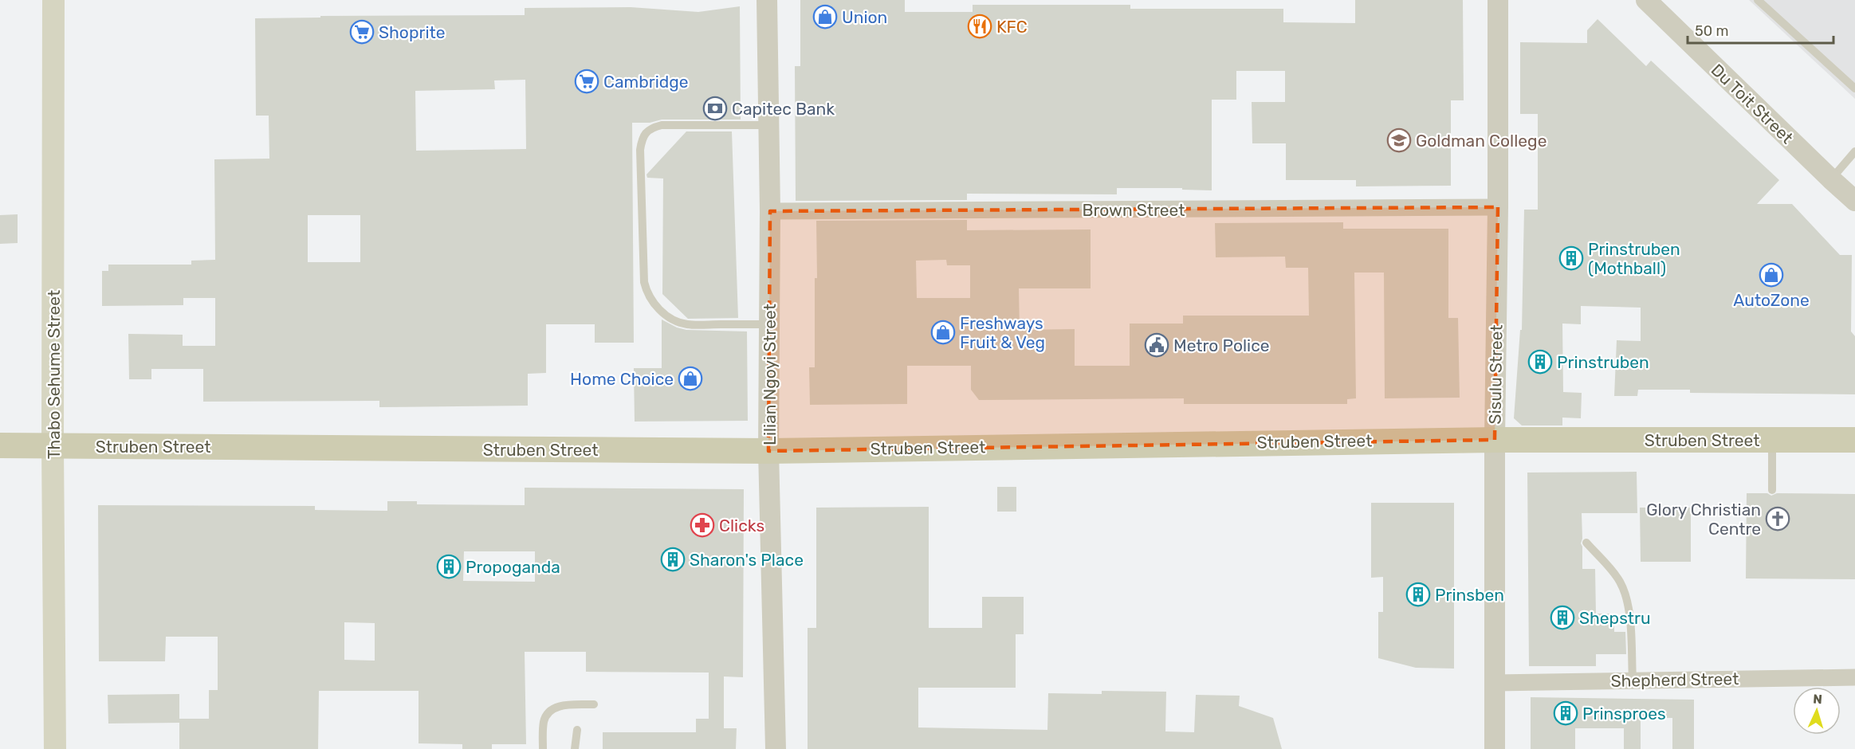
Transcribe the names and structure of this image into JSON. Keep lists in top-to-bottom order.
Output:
{
  "streets": {
    "main road": ["Thabo Sehume Street", "Struben Street"],
    "street": [
      "Du Toit Street",
      "Brown Street",
      "Lilian Ngoyi Street",
      "Sisulu Street",
      "Shepherd Street"
    ]
  },
  "crossings": [
    ["Brown Street", "Lilian Ngoyi Street"],
    ["Brown Street", "Sisulu Street"],
    ["Thabo Sehume Street", "Struben Street"],
    ["Lilian Ngoyi Street", "Struben Street"],
    ["Sisulu Street", "Struben Street"],
    ["Sisulu Street", "Shepherd Street"]
  ],
  "places": {
    "shop": [
      "Union",
      "AutoZone",
      "Freshways Fruit & Veg",
      "Home Choice"
    ],
    "restaurant": ["KFC"],
    "supermarket": ["Shoprite", "Cambridge"],
    "bank": ["Capitec Bank"],
    "school or university": ["Goldman College"],
    "building": [
      "Prinstruben (Mothball)",
      "Prinstruben",
      "Sharon's Place",
      "Propoganda",
      "Prinsben",
      "Shepstru",
      "Prinsproes"
    ],
    "public building": ["Metro Police"],
    "church": ["Glory Christian Centre"],
    "pharmacy": ["Clicks"]
  },
  "scale_bar": "50 m",
  "north": "top"
}
